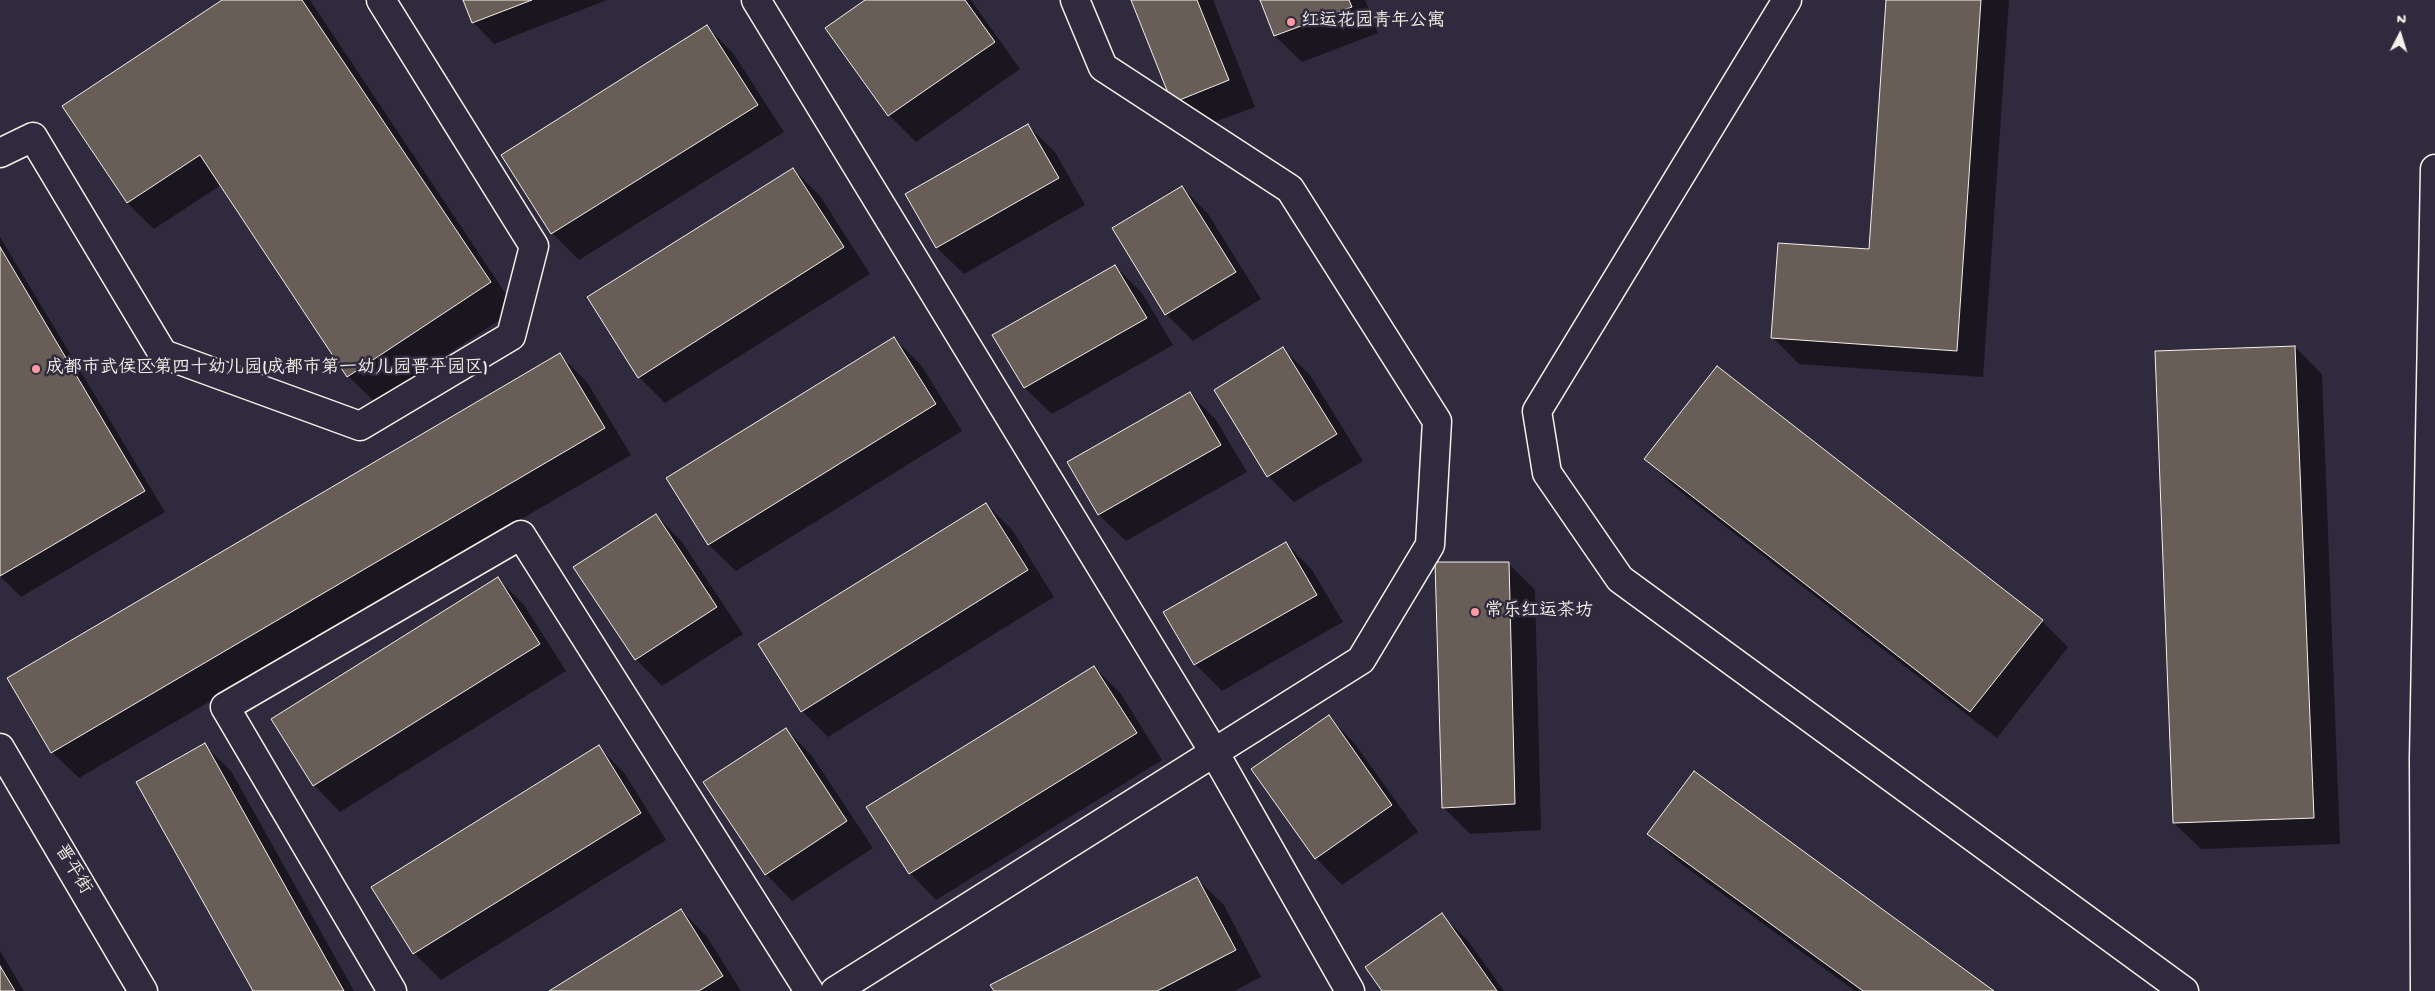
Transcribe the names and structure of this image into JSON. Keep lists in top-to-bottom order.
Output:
{
  "streets": {
    "street": ["晋平街"]
  },
  "places": ["红运花园青年公寓", "成都市武侯区第四十幼儿园(成都市第一幼儿园晋平园区)", "常乐红运茶坊"],
  "north": "top"
}
